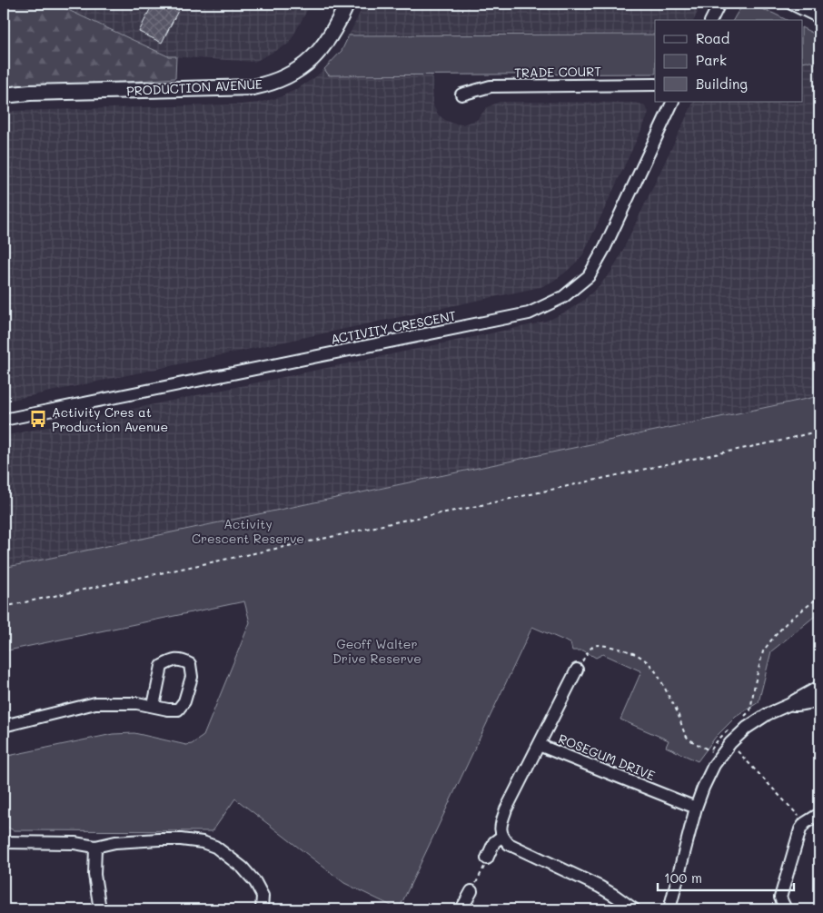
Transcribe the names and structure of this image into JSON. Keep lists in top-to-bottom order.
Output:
{
  "streets": {
    "main road": ["PRODUCTION AVENUE"],
    "street": ["TRADE COURT", "ACTIVITY CRESCENT", "ROSEGUM DRIVE"]
  },
  "parks": ["Activity Crescent Reserve", "Geoff Walter Drive Reserve"],
  "places": {
    "bus stop": ["Activity Cres at Production Avenue"]
  },
  "legend": ["Road", "Park", "Building"],
  "scale_bar": "100 m"
}
